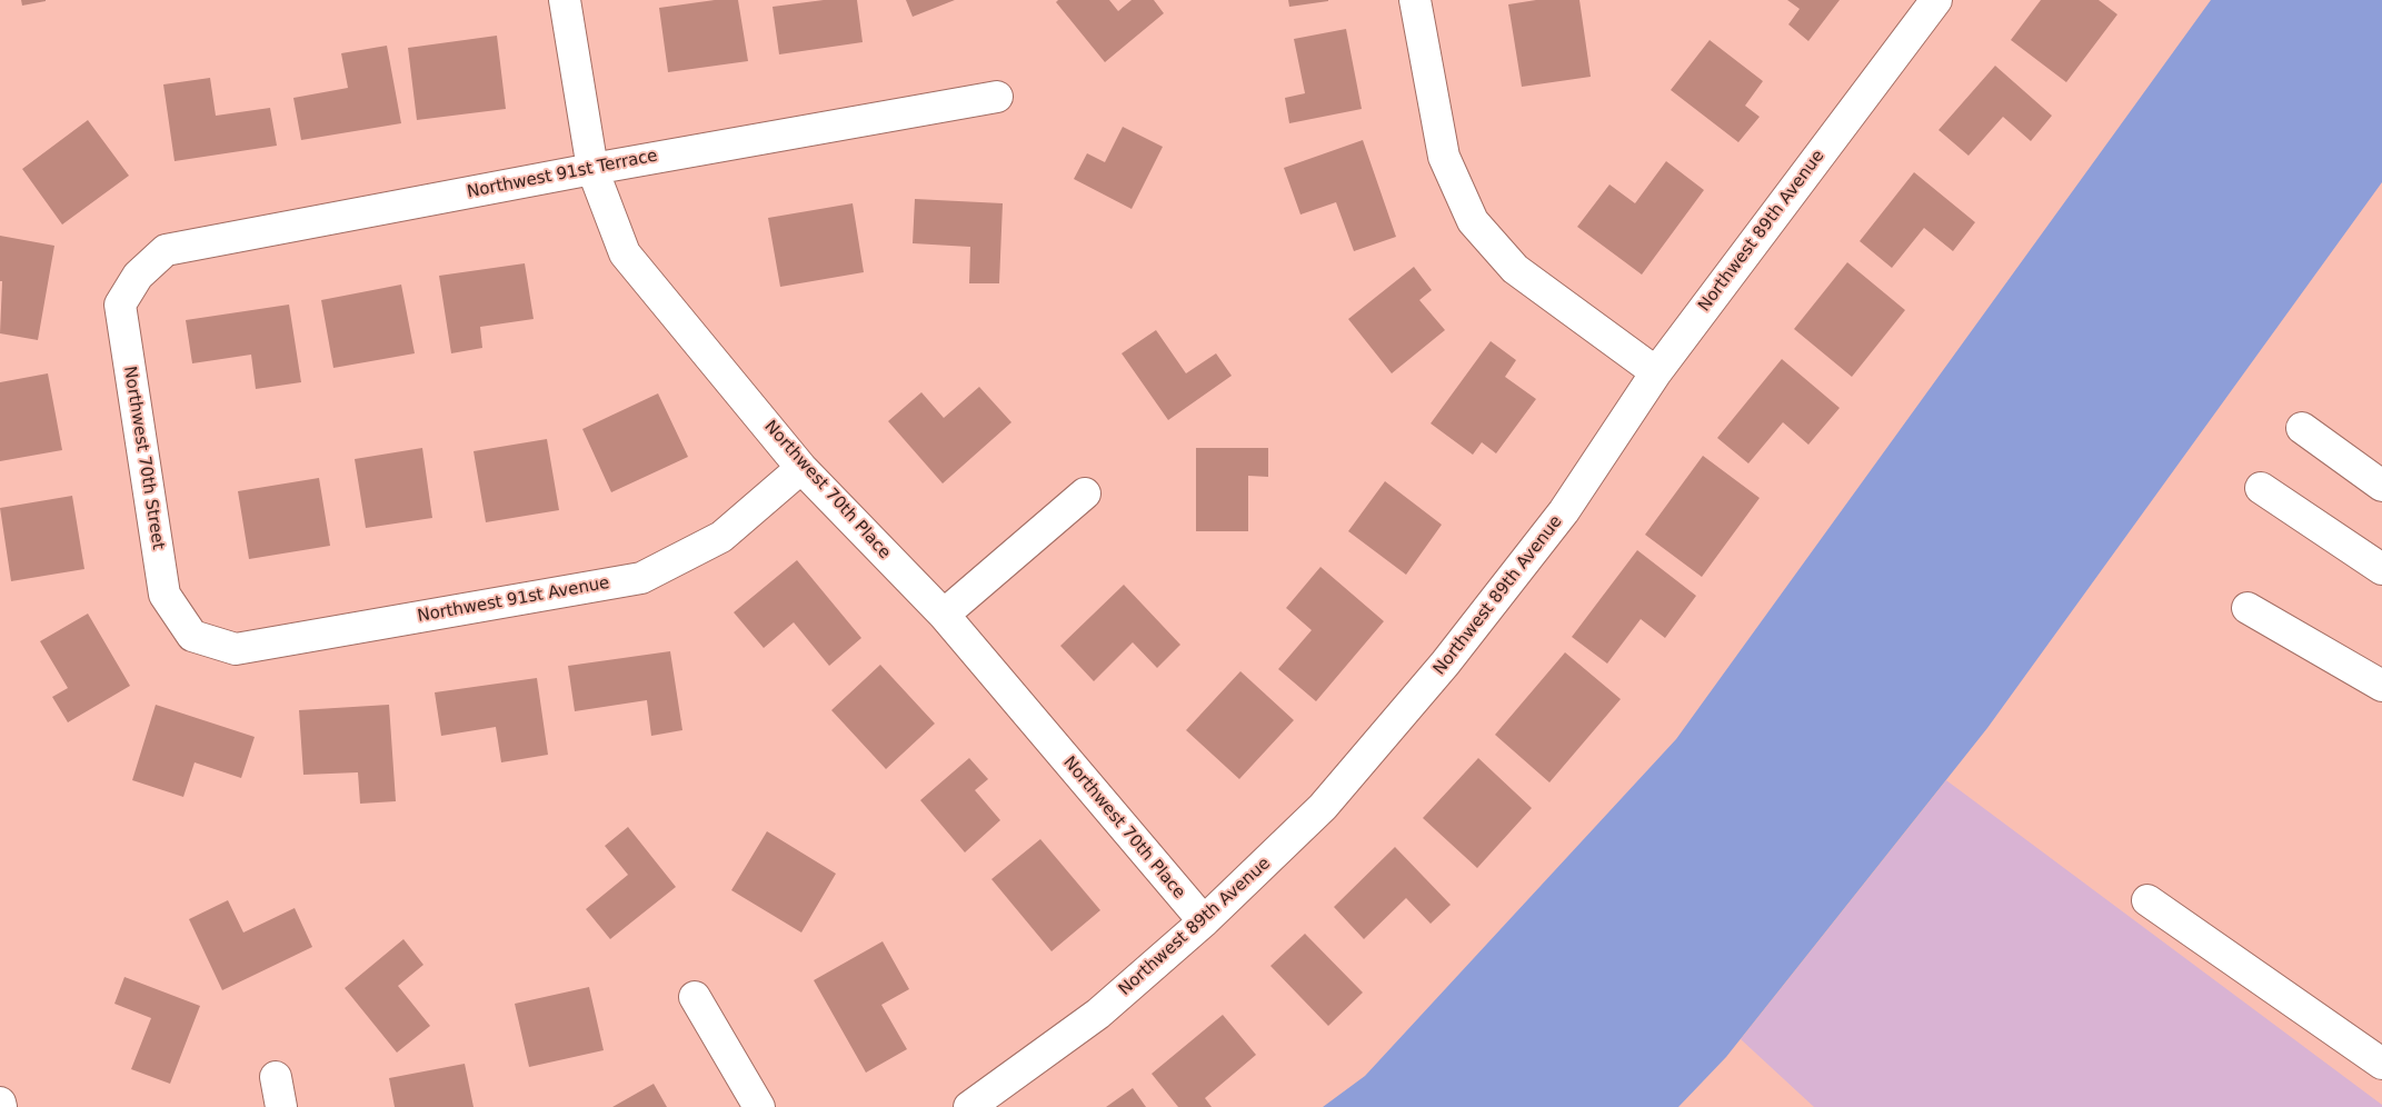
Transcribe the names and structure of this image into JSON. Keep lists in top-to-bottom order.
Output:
{
  "streets": {
    "street": [
      "Northwest 91st Terrace",
      "Northwest 89th Avenue",
      "Northwest 70th Street",
      "Northwest 70th Place",
      "Northwest 91st Avenue"
    ]
  },
  "crossings": [
    ["Northwest 91st Terrace", "Northwest 70th Street"],
    ["Northwest 91st Terrace", "Northwest 70th Place"],
    ["Northwest 89th Avenue", "Northwest 70th Place"],
    ["Northwest 70th Street", "Northwest 91st Avenue"],
    ["Northwest 70th Place", "Northwest 91st Avenue"]
  ]
}
